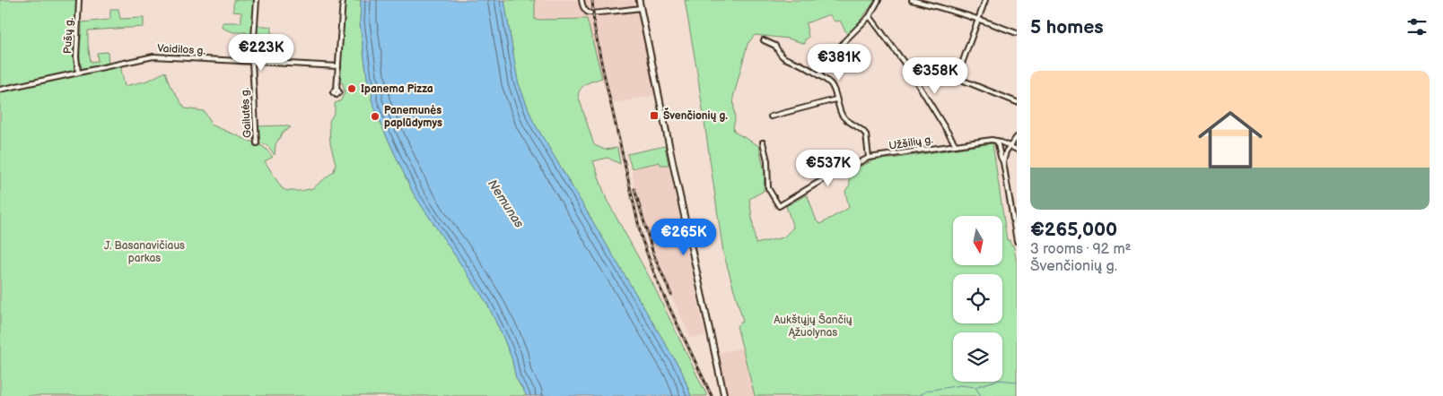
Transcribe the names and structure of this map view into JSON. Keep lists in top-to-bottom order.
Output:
{
  "streets": {
    "street": [
      "Pušų g.",
      "Vaidilos g.",
      "Gailutės g.",
      "Užšilių g."
    ]
  },
  "crossings": [
    ["Pušų g.", "Vaidilos g."],
    ["Vaidilos g.", "Gailutės g."]
  ],
  "water": ["Nemunas"],
  "parks": ["J. Basanavičiaus parkas", "Aukštųjų Šančių Ąžuolynas"],
  "places": {
    "other": ["Ipanema Pizza", "Panemunės paplūdymys"],
    "transit": ["Švenčionių g."]
  },
  "north": "bottom",
  "page": {
    "heading": "5 homes",
    "price": [
      "€223K",
      "€381K",
      "€358K",
      "€537K",
      "€265K"
    ],
    "list": [
      {
        "name": "€265,000",
        "note": "3 rooms · 92 m² · Švenčionių g."
      }
    ]
  }
}
